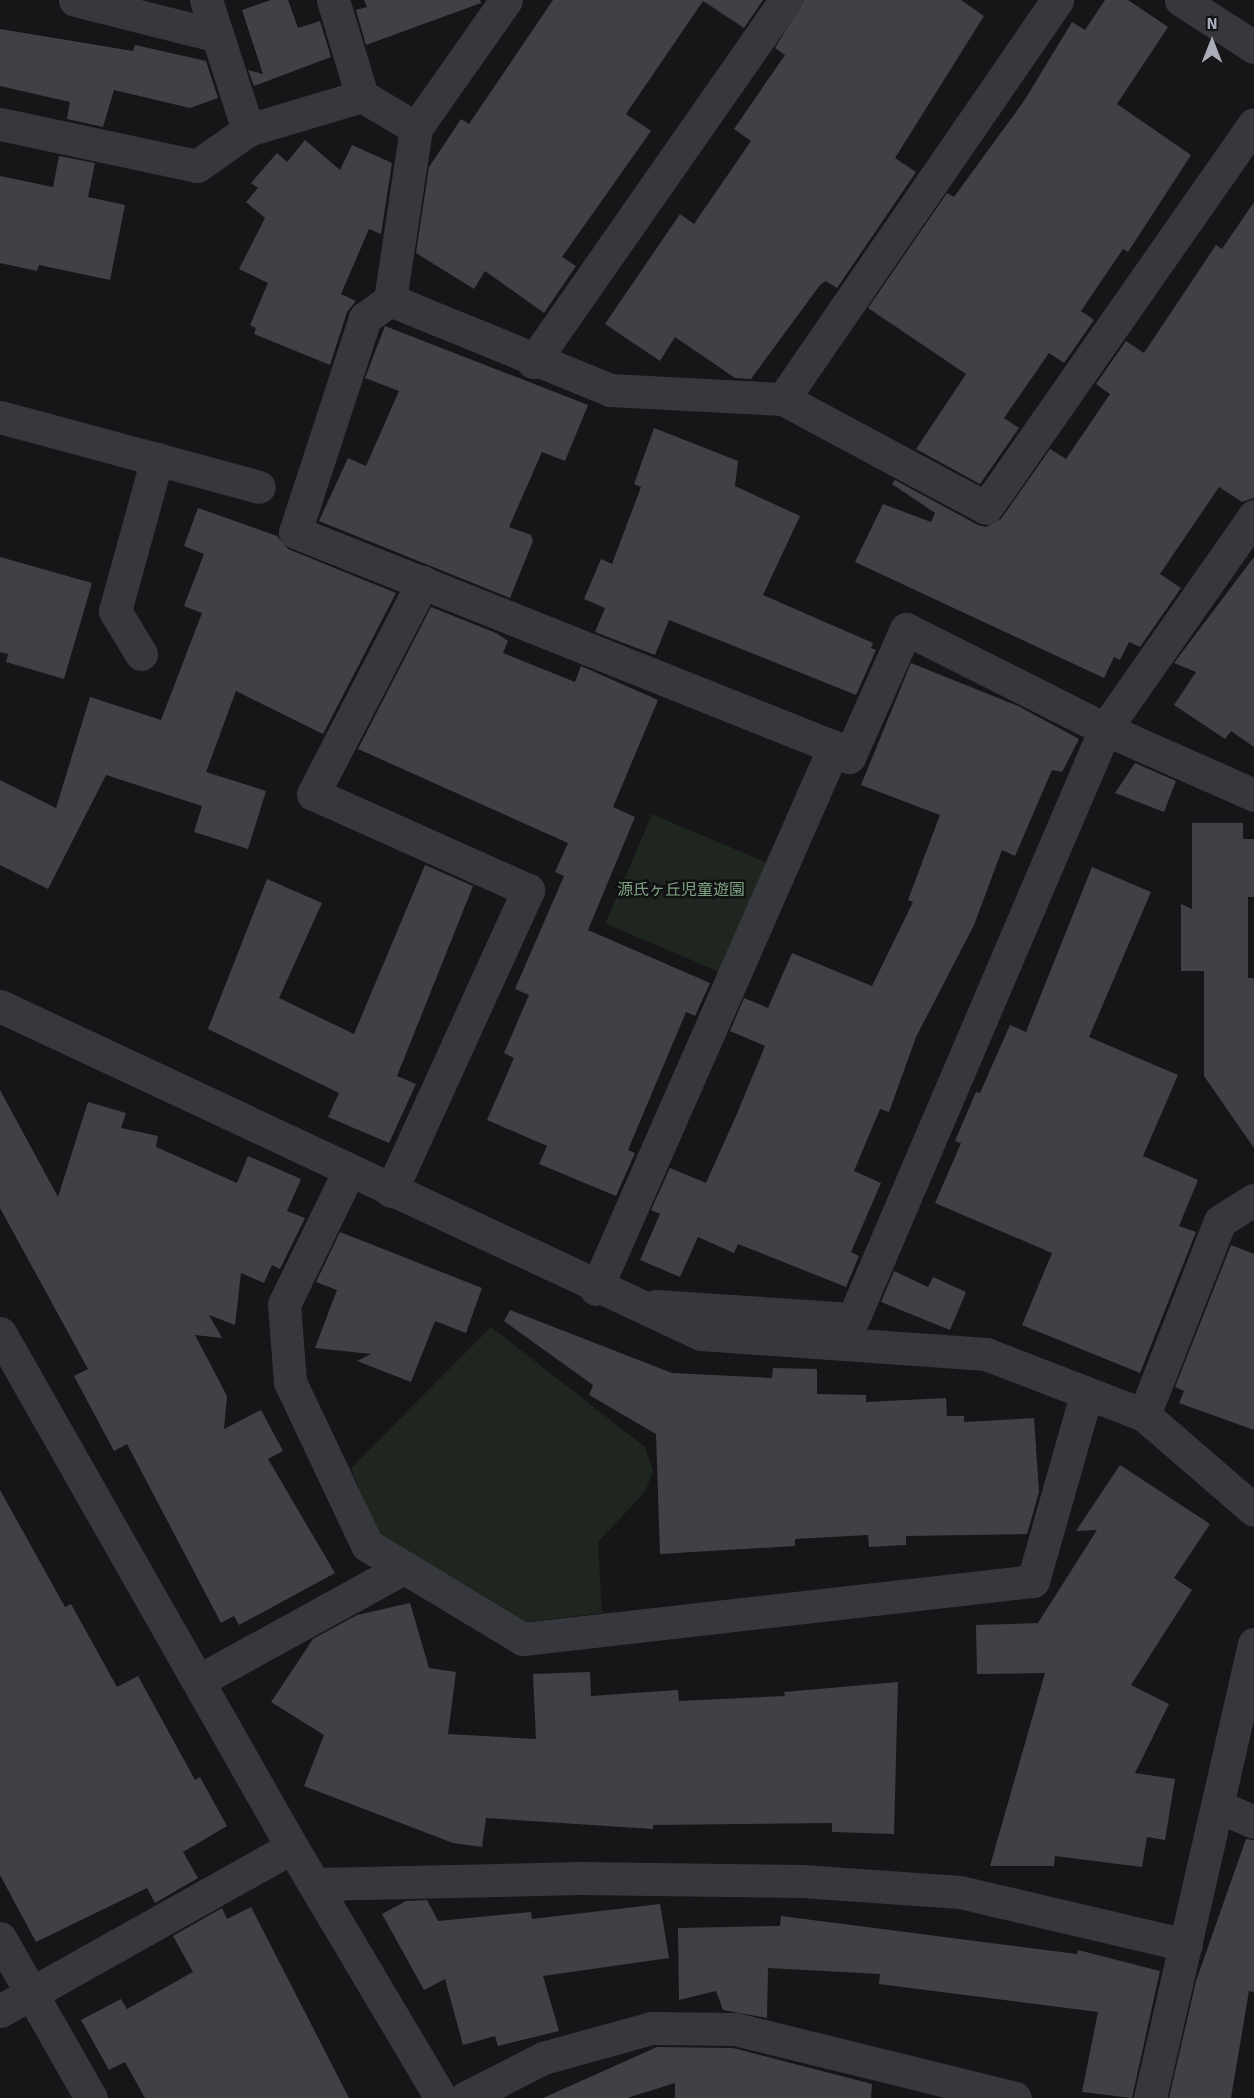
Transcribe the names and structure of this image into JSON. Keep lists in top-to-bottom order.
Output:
{
  "parks": ["源氏ヶ丘児童遊園"],
  "north": "top"
}
